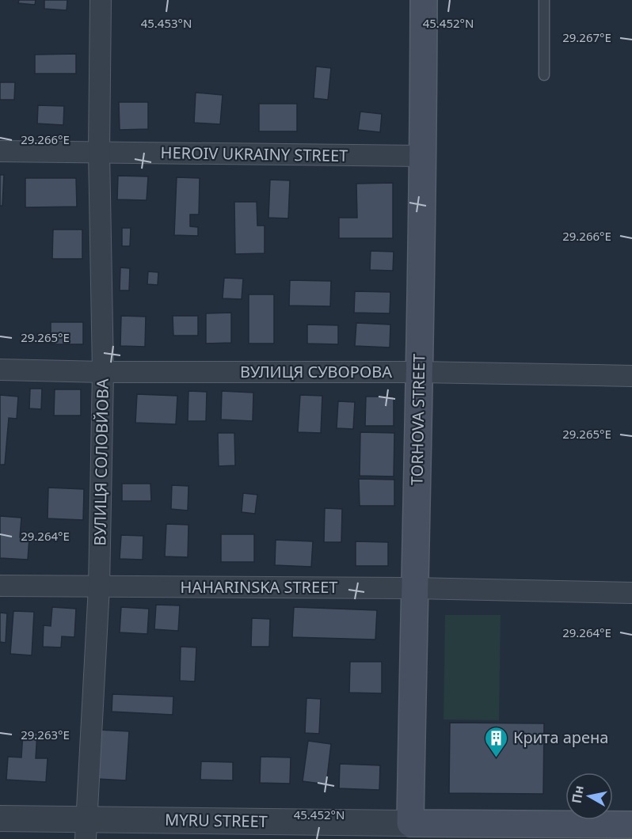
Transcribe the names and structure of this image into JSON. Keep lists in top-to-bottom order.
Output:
{
  "streets": {
    "main road": ["TORHOVA STREET", "MYRU STREET"],
    "street": [
      "HEROIV UKRAINY STREET",
      "ВУЛИЦЯ СУВОРОВА",
      "ВУЛИЦЯ СОЛОВЙОВА",
      "HAHARINSKA STREET"
    ]
  },
  "crossings": [
    ["HEROIV UKRAINY STREET", "TORHOVA STREET"],
    ["HEROIV UKRAINY STREET", "ВУЛИЦЯ СОЛОВЙОВА"],
    ["ВУЛИЦЯ СУВОРОВА", "TORHOVA STREET"],
    ["ВУЛИЦЯ СУВОРОВА", "ВУЛИЦЯ СОЛОВЙОВА"],
    ["TORHOVA STREET", "HAHARINSKA STREET"],
    ["TORHOVA STREET", "MYRU STREET"],
    ["ВУЛИЦЯ СОЛОВЙОВА", "HAHARINSKA STREET"],
    ["ВУЛИЦЯ СОЛОВЙОВА", "MYRU STREET"]
  ],
  "places": {
    "building": ["Крита арена"]
  },
  "north": "left",
  "coordinates": [
    "45.453°N",
    "45.452°N",
    "29.267°E",
    "29.266°E",
    "29.265°E",
    "29.264°E",
    "29.263°E"
  ]
}
